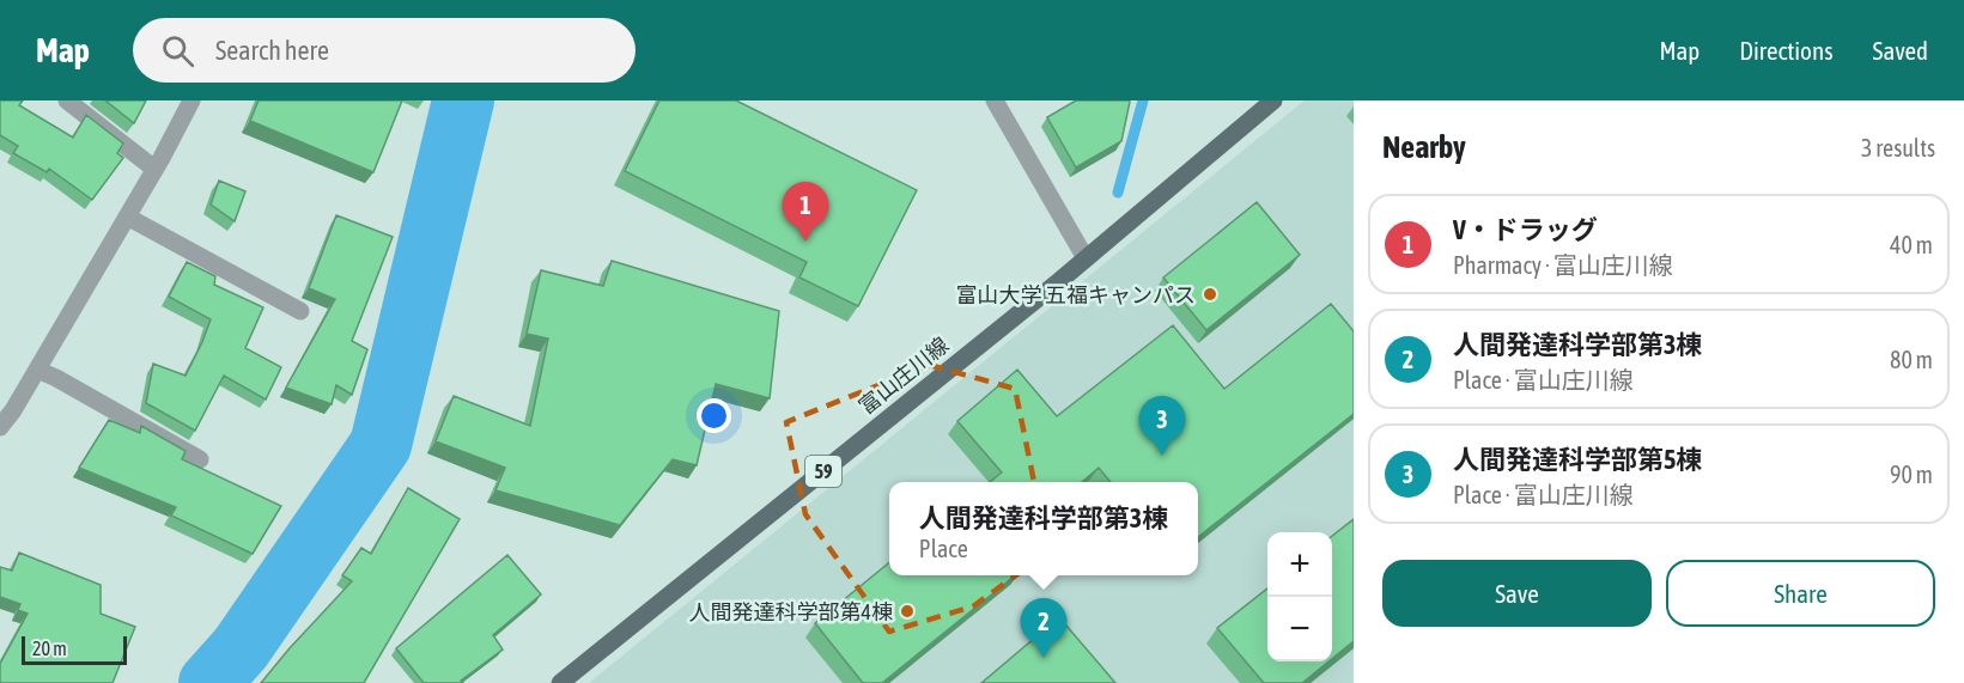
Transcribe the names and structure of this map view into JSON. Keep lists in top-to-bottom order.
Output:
{
  "streets": {
    "main road": ["富山庄川線", "59"]
  },
  "places": ["富山大学 五福キャンパス", "人間発達科学部第4棟"],
  "scale_bar": "20 m",
  "page": {
    "header": "Map",
    "search": "Search here",
    "nav": ["Map", "Directions", "Saved"],
    "heading": ["Nearby", "3 results"],
    "pins": ["1", "3", "2"],
    "list": [
      {
        "mark": "1",
        "name": "V・ドラッグ",
        "note": "Pharmacy · 富山庄川線",
        "value": "40 m"
      },
      {
        "mark": "2",
        "name": "人間発達科学部第3棟",
        "note": "Place · 富山庄川線",
        "value": "80 m"
      },
      {
        "mark": "3",
        "name": "人間発達科学部第5棟",
        "note": "Place · 富山庄川線",
        "value": "90 m"
      }
    ],
    "popup": ["人間発達科学部第3棟", "Place"],
    "map_buttons": ["+", "−"],
    "buttons": ["Save", "Share"],
    "scale": "20 m"
  }
}
